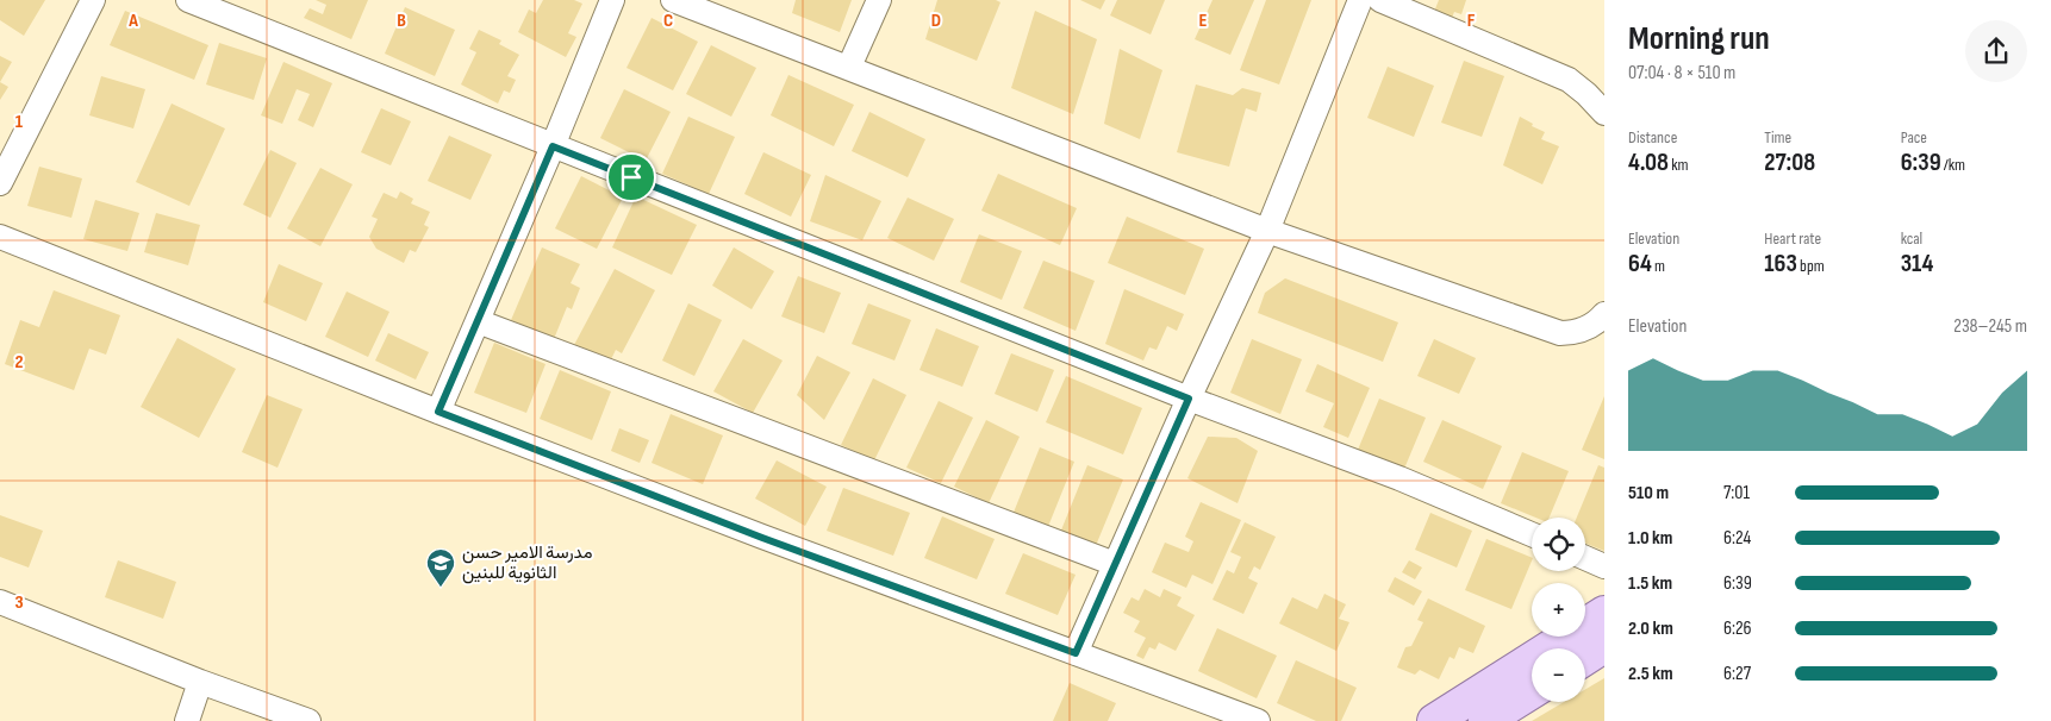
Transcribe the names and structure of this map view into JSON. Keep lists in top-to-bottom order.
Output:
{
  "places": {
    "school or university": ["مدرسة الامير حسن الثانوية للبنين"]
  },
  "page": {
    "heading": ["Morning run", "07:04 · 8 × 510 m"],
    "stats": [
      ["Distance", "4.08 km"],
      ["Time", "27:08"],
      ["Pace", "6:39 /km"],
      ["Elevation", "64 m"],
      ["Heart rate", "163 bpm"],
      ["kcal", "314"]
    ],
    "chart": ["Elevation", "238–245 m"],
    "list": [
      {
        "name": "510 m",
        "note": "7:01"
      },
      {
        "name": "1.0 km",
        "note": "6:24"
      },
      {
        "name": "1.5 km",
        "note": "6:39"
      },
      {
        "name": "2.0 km",
        "note": "6:26"
      },
      {
        "name": "2.5 km",
        "note": "6:27"
      }
    ],
    "map_buttons": ["+", "−"]
  },
  "grid": {
    "columns": [
      "A",
      "B",
      "C",
      "D",
      "E",
      "F"
    ],
    "rows": ["1", "2", "3"]
  }
}
